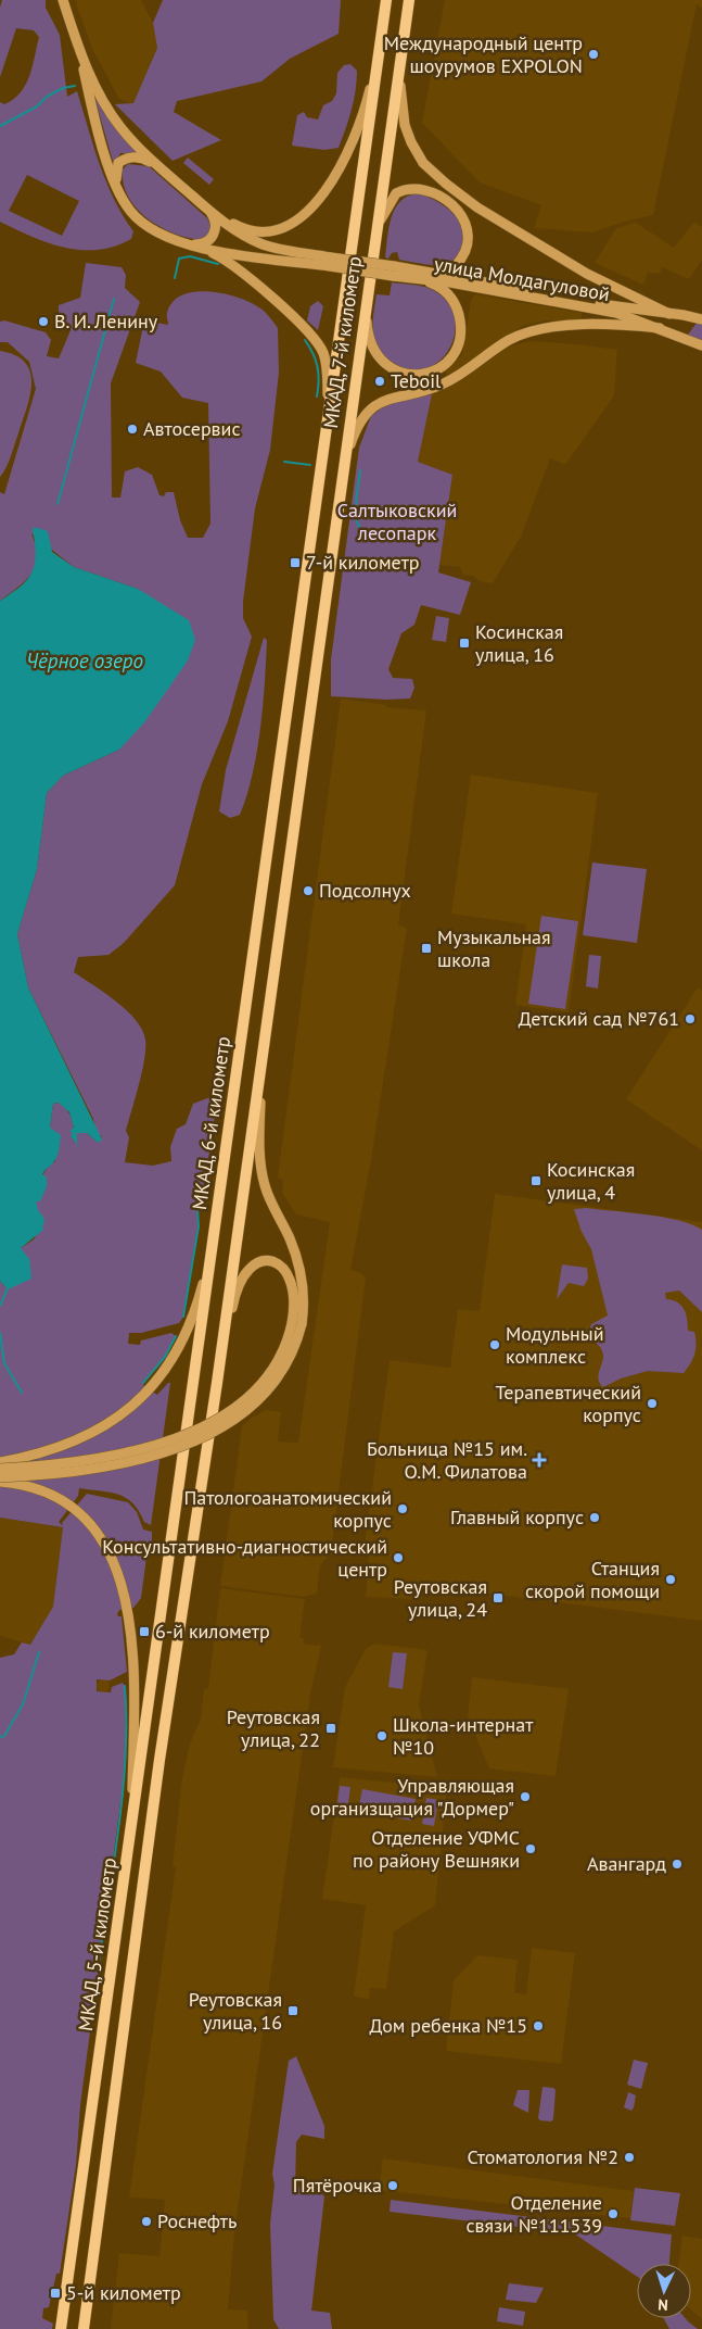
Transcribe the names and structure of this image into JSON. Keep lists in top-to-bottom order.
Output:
{
  "streets": {
    "highway": ["МКАД, 7-й километр", "МКАД, 6-й километр", "МКАД, 5-й километр"],
    "main road": ["улица Молдагуловой"]
  },
  "crossings": [
    ["МКАД, 7-й километр", "МКАД, 6-й километр"],
    ["МКАД, 6-й километр", "МКАД, 5-й километр"]
  ],
  "water": ["Чёрное озеро"],
  "parks": ["Салтыковский лесопарк"],
  "places": {
    "other": [
      "Международный центр шоурумов EXPOLON",
      "В. И. Ленину",
      "Teboil",
      "Автосервис",
      "Подсолнух",
      "Детский сад №761",
      "Модульный комплекс",
      "Терапевтический корпус",
      "Патологоанатомический корпус",
      "Главный корпус",
      "Консультативно-диагностический центр",
      "Станция скорой помощи",
      "Школа-интернат №10",
      "Управляющая организщация \"Дормер\"",
      "Отделение УФМС по району Вешняки",
      "Авангард",
      "Дом ребенка №15",
      "Стоматология №2",
      "Пятёрочка",
      "Отделение связи №111539",
      "Роснефть"
    ],
    "transit": [
      "7-й километр",
      "Косинская улица, 16",
      "Музыкальная школа",
      "Косинская улица, 4",
      "Реутовская улица, 24",
      "6-й километр",
      "Реутовская улица, 22",
      "Реутовская улица, 16",
      "5-й километр"
    ],
    "health": ["Больница №15 им. О.М. Филатова"]
  },
  "north": "bottom"
}
